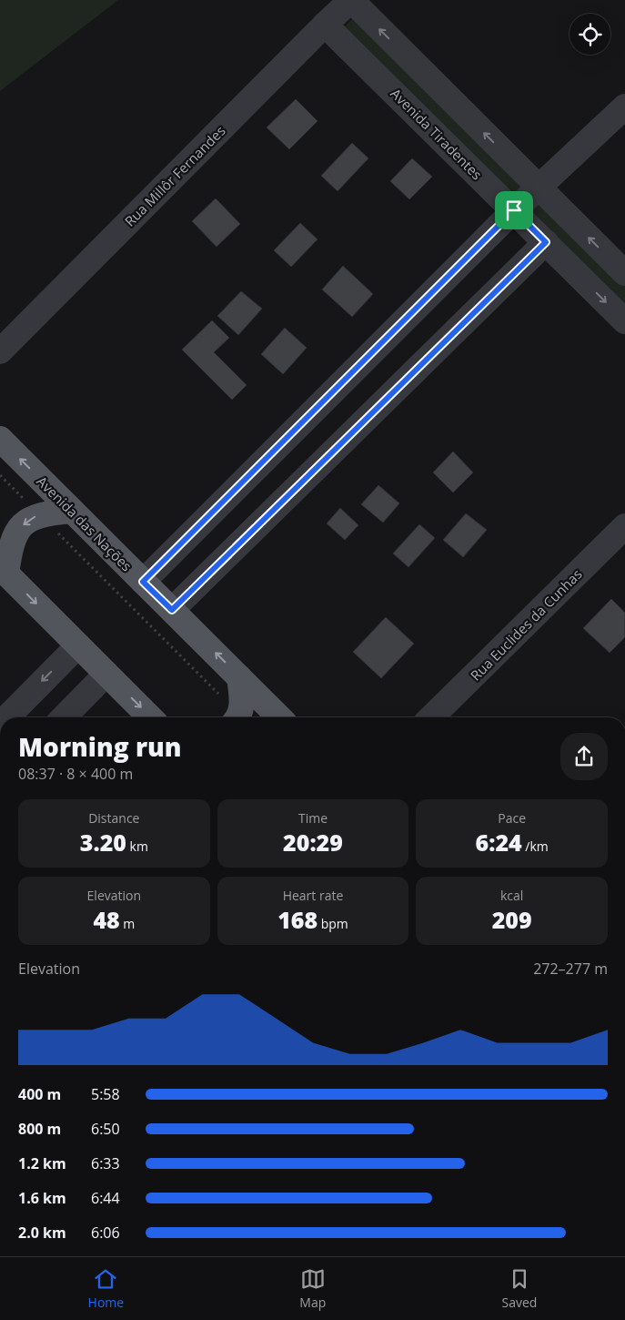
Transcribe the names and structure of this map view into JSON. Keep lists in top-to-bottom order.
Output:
{
  "streets": {
    "main road": ["Avenida das Nações"],
    "street": ["Avenida Tiradentes", "Rua Millôr Fernandes", "Rua Euclides da Cunhas"]
  },
  "crossings": [
    ["Avenida Tiradentes", "Rua Millôr Fernandes"]
  ],
  "page": {
    "heading": ["Morning run", "08:37 · 8 × 400 m"],
    "stats": [
      ["Distance", "3.20 km"],
      ["Time", "20:29"],
      ["Pace", "6:24 /km"],
      ["Elevation", "48 m"],
      ["Heart rate", "168 bpm"],
      ["kcal", "209"]
    ],
    "chart": ["Elevation", "272–277 m"],
    "list": [
      {
        "name": "400 m",
        "note": "5:58"
      },
      {
        "name": "800 m",
        "note": "6:50"
      },
      {
        "name": "1.2 km",
        "note": "6:33"
      },
      {
        "name": "1.6 km",
        "note": "6:44"
      },
      {
        "name": "2.0 km",
        "note": "6:06"
      }
    ],
    "tabs": ["Home", "Map", "Saved"]
  }
}
